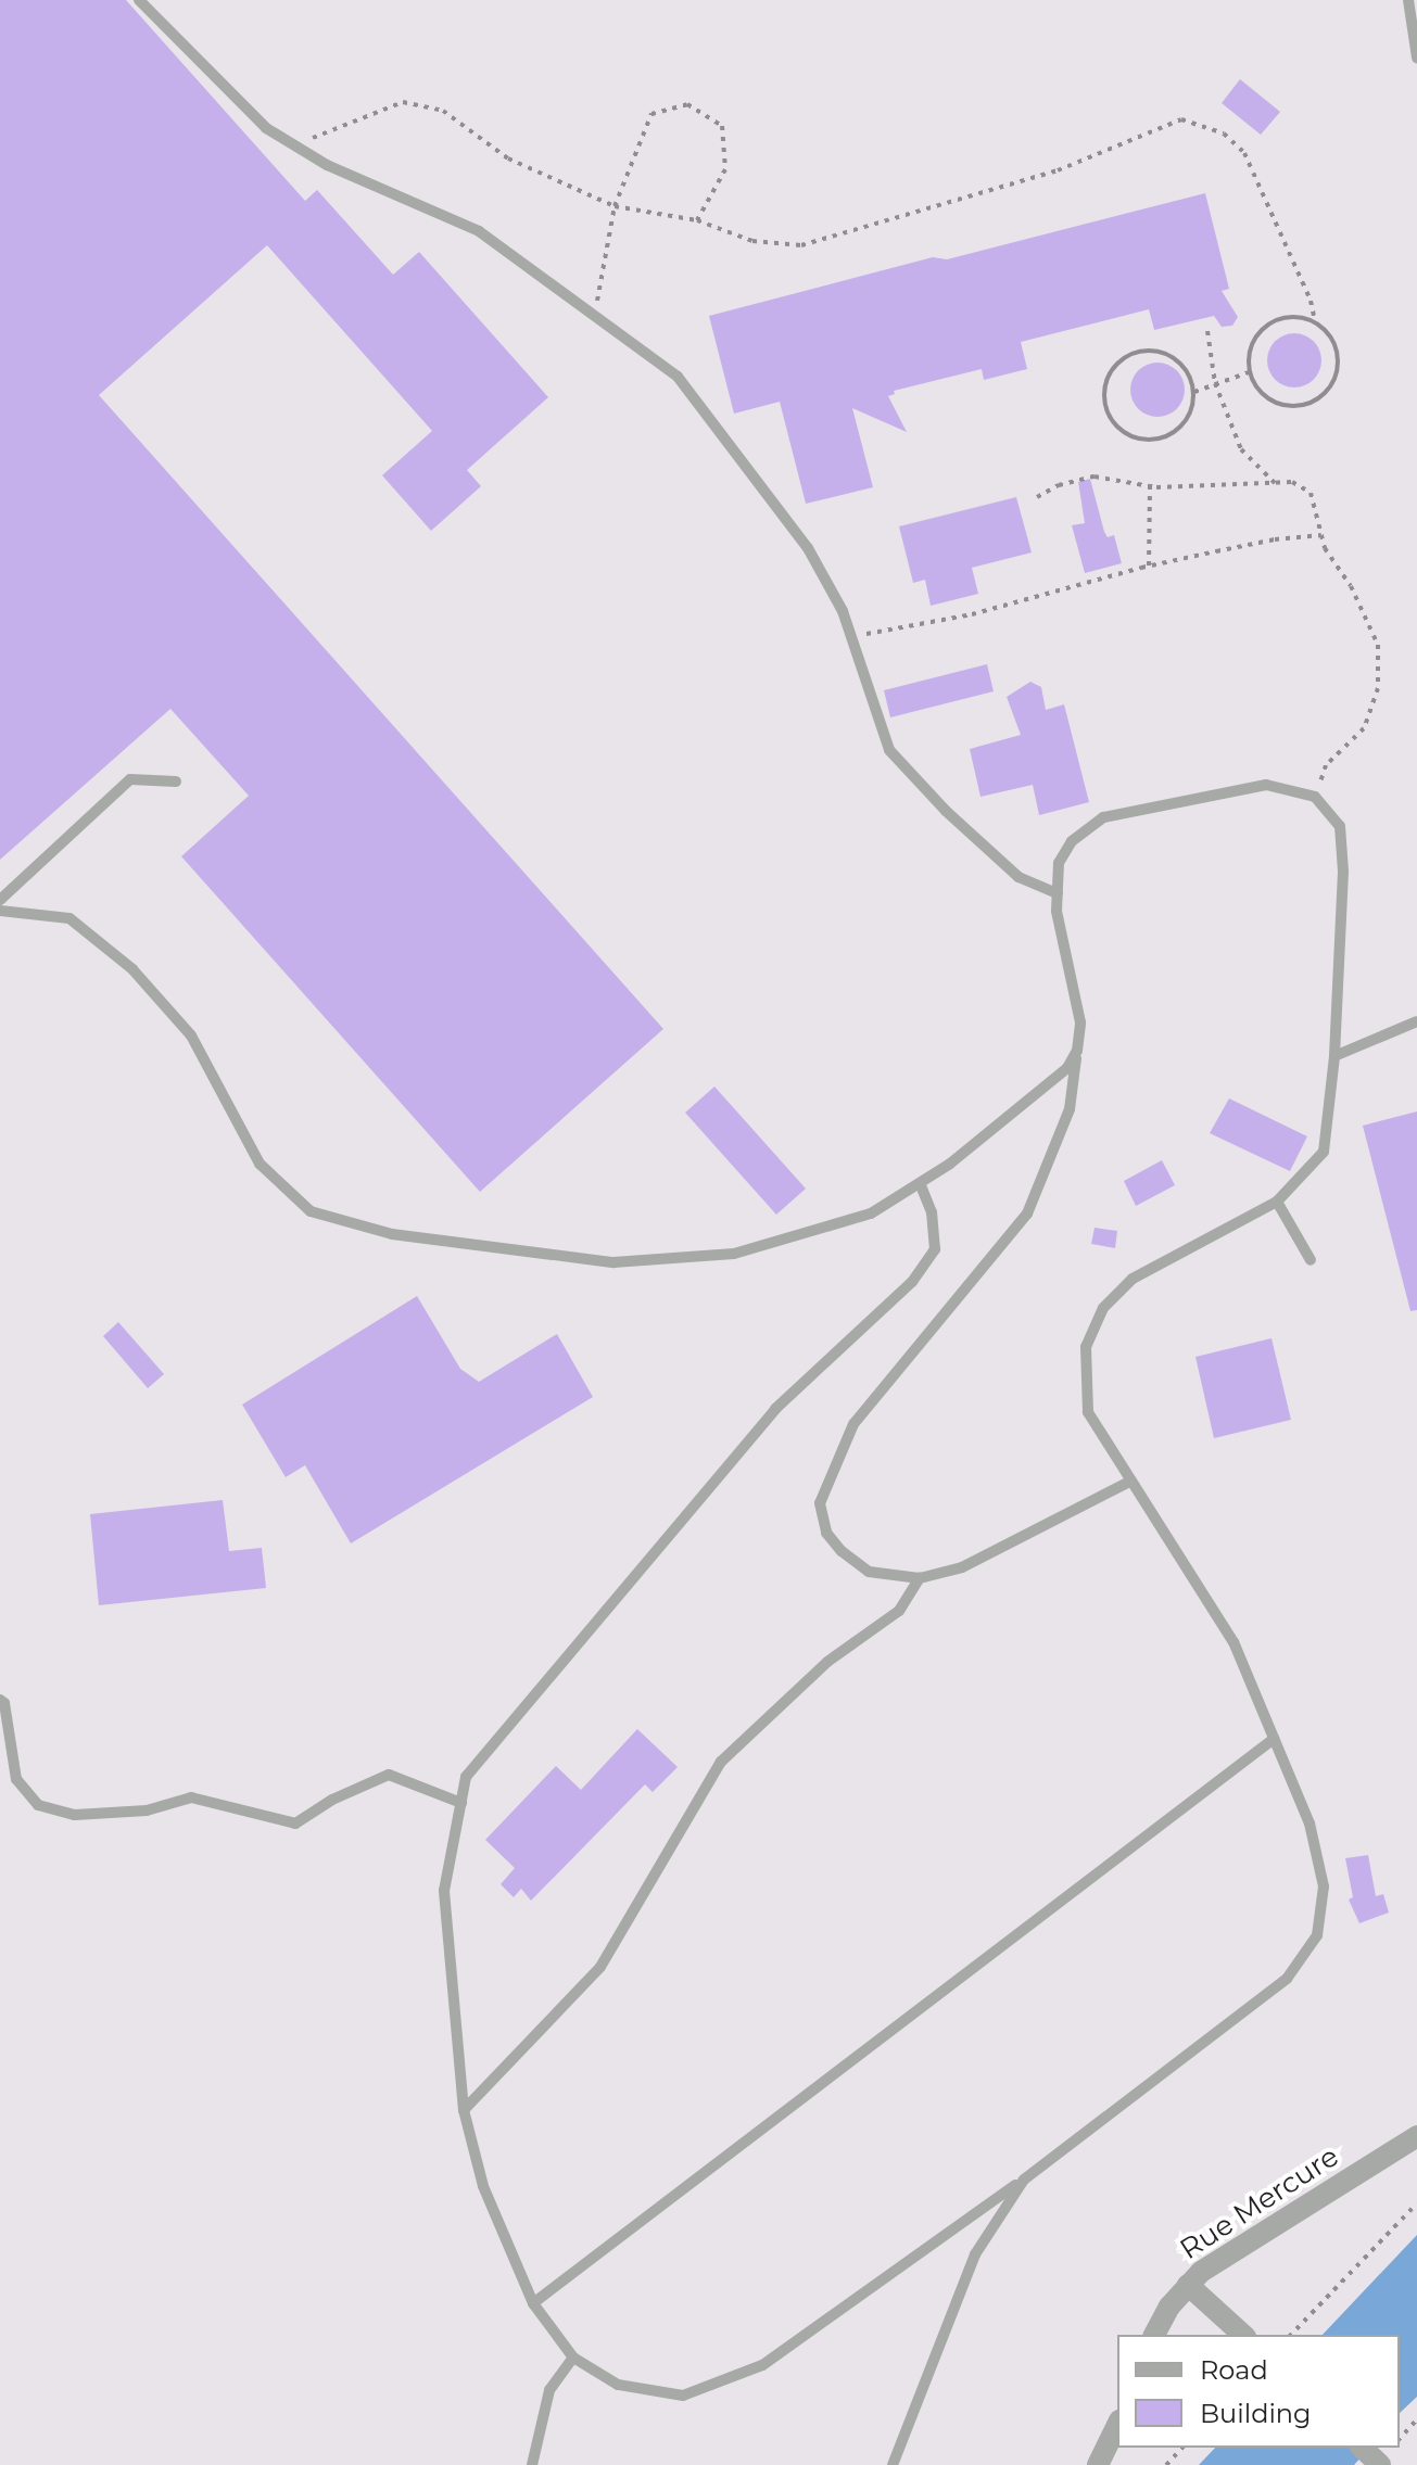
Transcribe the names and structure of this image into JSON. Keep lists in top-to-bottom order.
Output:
{
  "streets": {
    "street": ["Rue Mercure"]
  },
  "legend": ["Road", "Building"]
}
